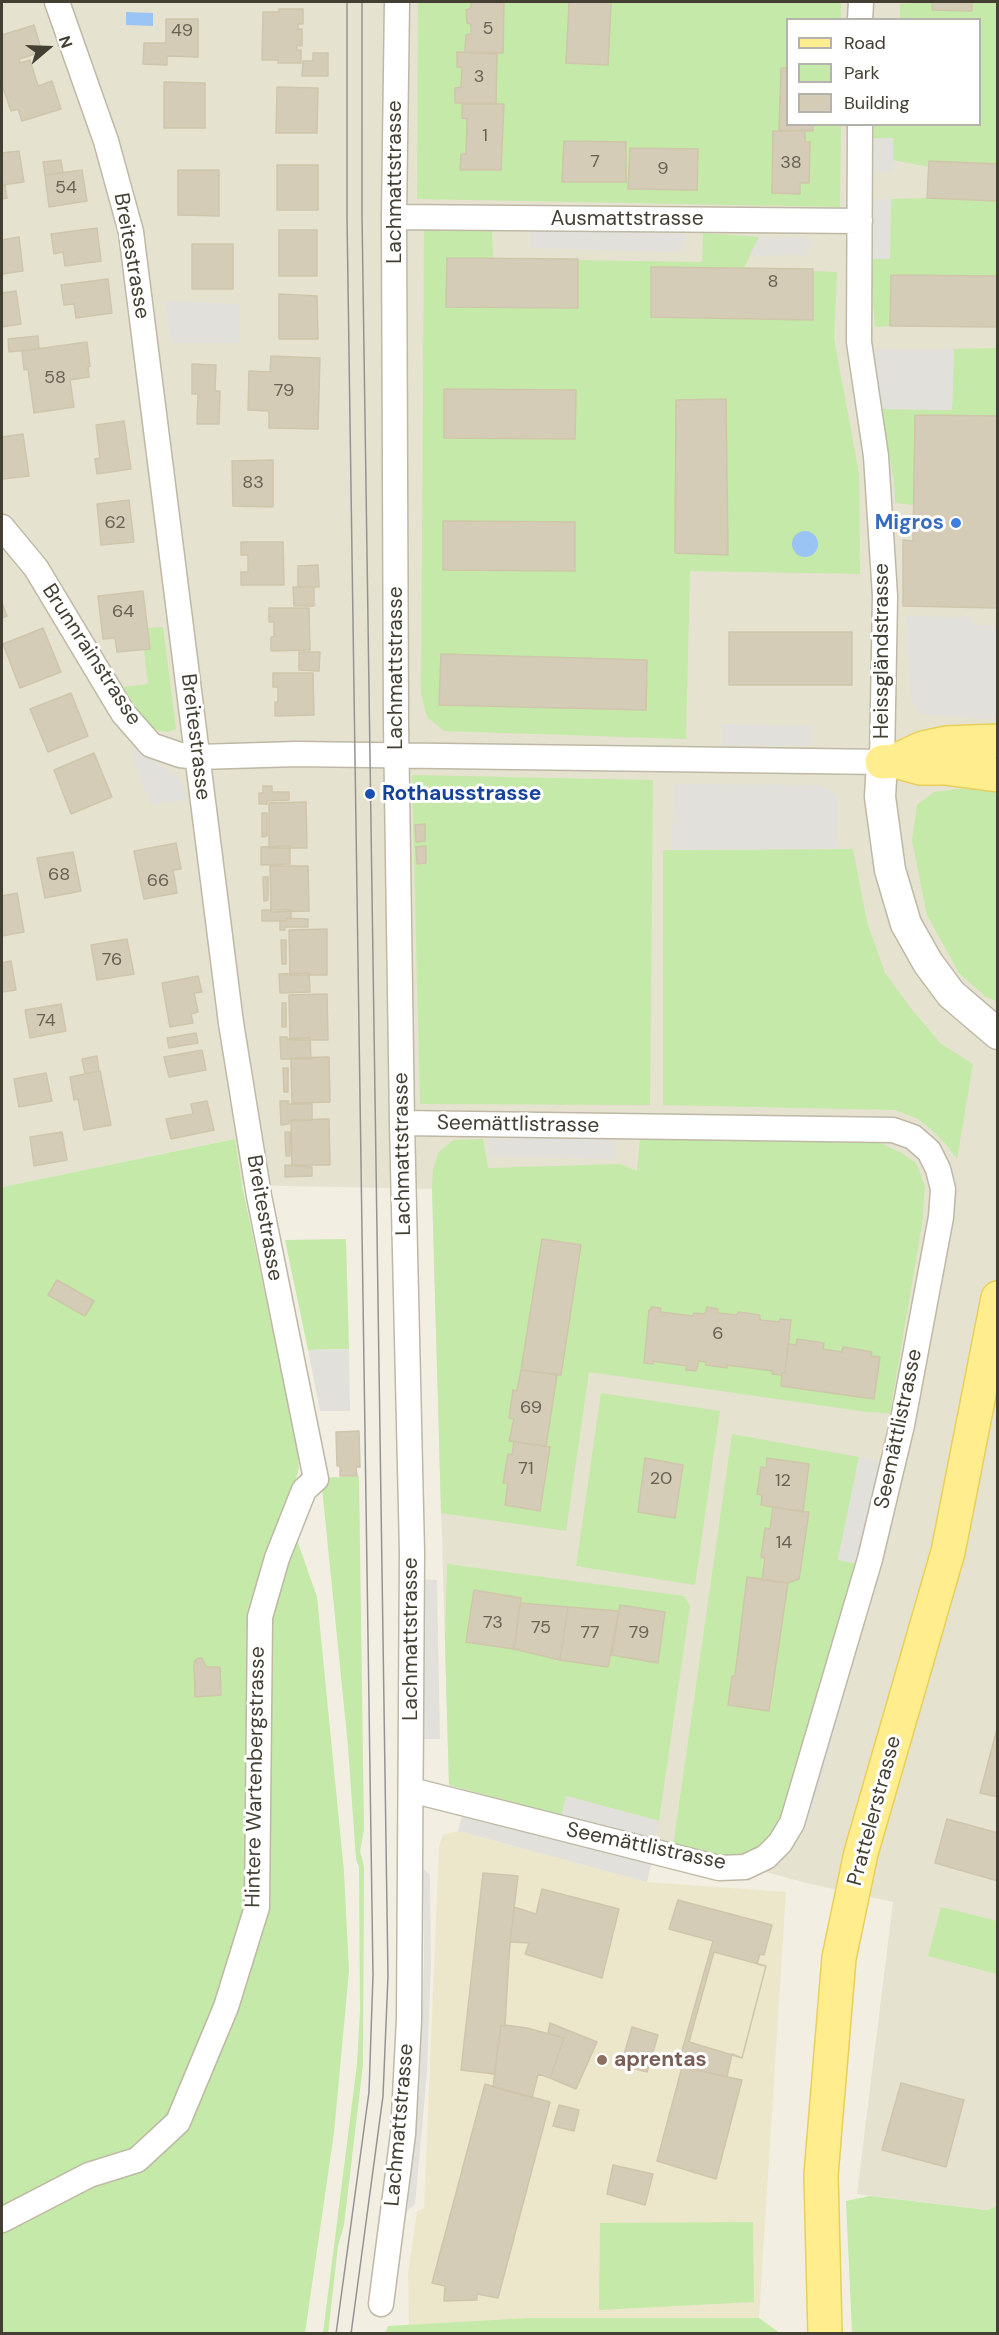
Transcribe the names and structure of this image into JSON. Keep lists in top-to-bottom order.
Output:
{
  "streets": {
    "main road": ["Prattelerstrasse"],
    "street": [
      "Lachmattstrasse",
      "Ausmattstrasse",
      "Breitestrasse",
      "Heissgländstrasse",
      "Brunnrainstrasse",
      "Seemättlistrasse",
      "Hintere Wartenbergstrasse"
    ]
  },
  "crossings": [
    ["Lachmattstrasse", "Ausmattstrasse"],
    ["Lachmattstrasse", "Seemättlistrasse"],
    ["Ausmattstrasse", "Heissgländstrasse"],
    ["Breitestrasse", "Brunnrainstrasse"],
    ["Breitestrasse", "Hintere Wartenbergstrasse"]
  ],
  "places": ["Migros", "Rothausstrasse", "aprentas"],
  "house_numbers": [
    "5",
    "49",
    "3",
    "1",
    "7",
    "38",
    "9",
    "54",
    "8",
    "58",
    "79",
    "83",
    "62",
    "64",
    "68",
    "66",
    "76",
    "74",
    "6",
    "69",
    "71",
    "20",
    "12",
    "14",
    "73",
    "75",
    "77",
    "79"
  ],
  "legend": ["Road", "Park", "Building"],
  "north": "right"
}
